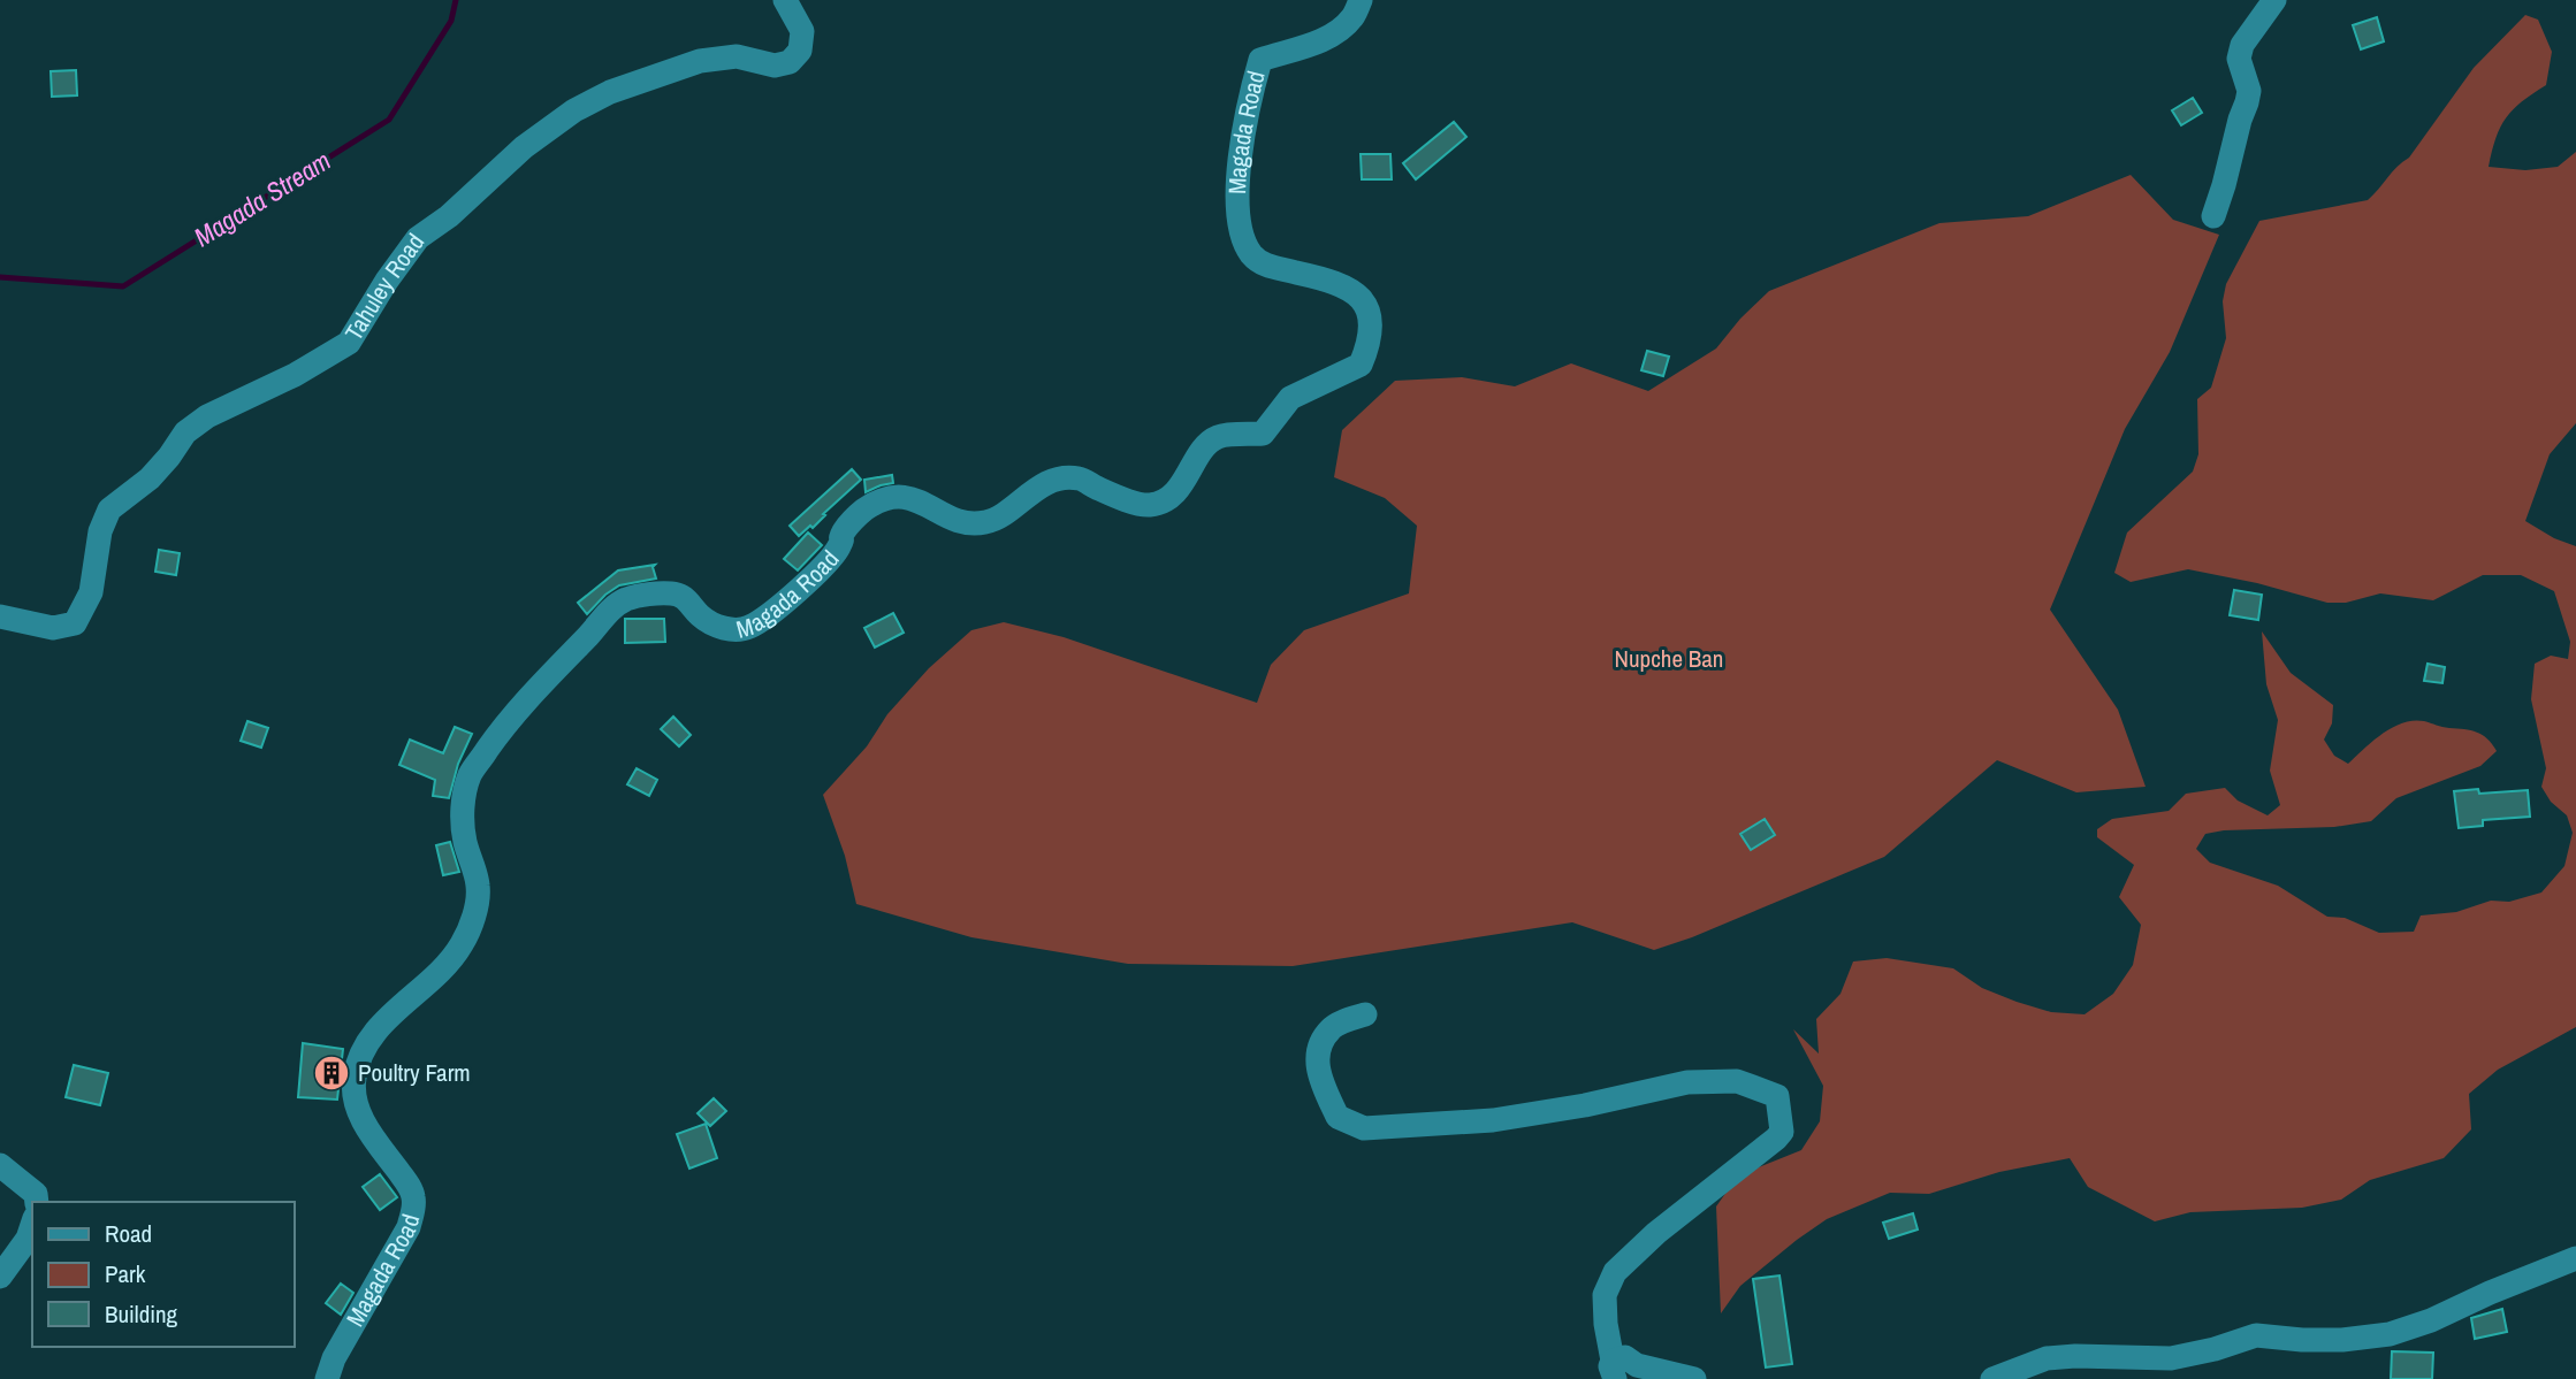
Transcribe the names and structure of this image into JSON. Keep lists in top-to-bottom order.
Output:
{
  "streets": {
    "street": ["Magada Road", "Tahuley Road"]
  },
  "water": ["Magada Stream"],
  "parks": ["Nupche Ban"],
  "places": {
    "building": ["Poultry Farm"]
  },
  "legend": ["Road", "Park", "Building"]
}
